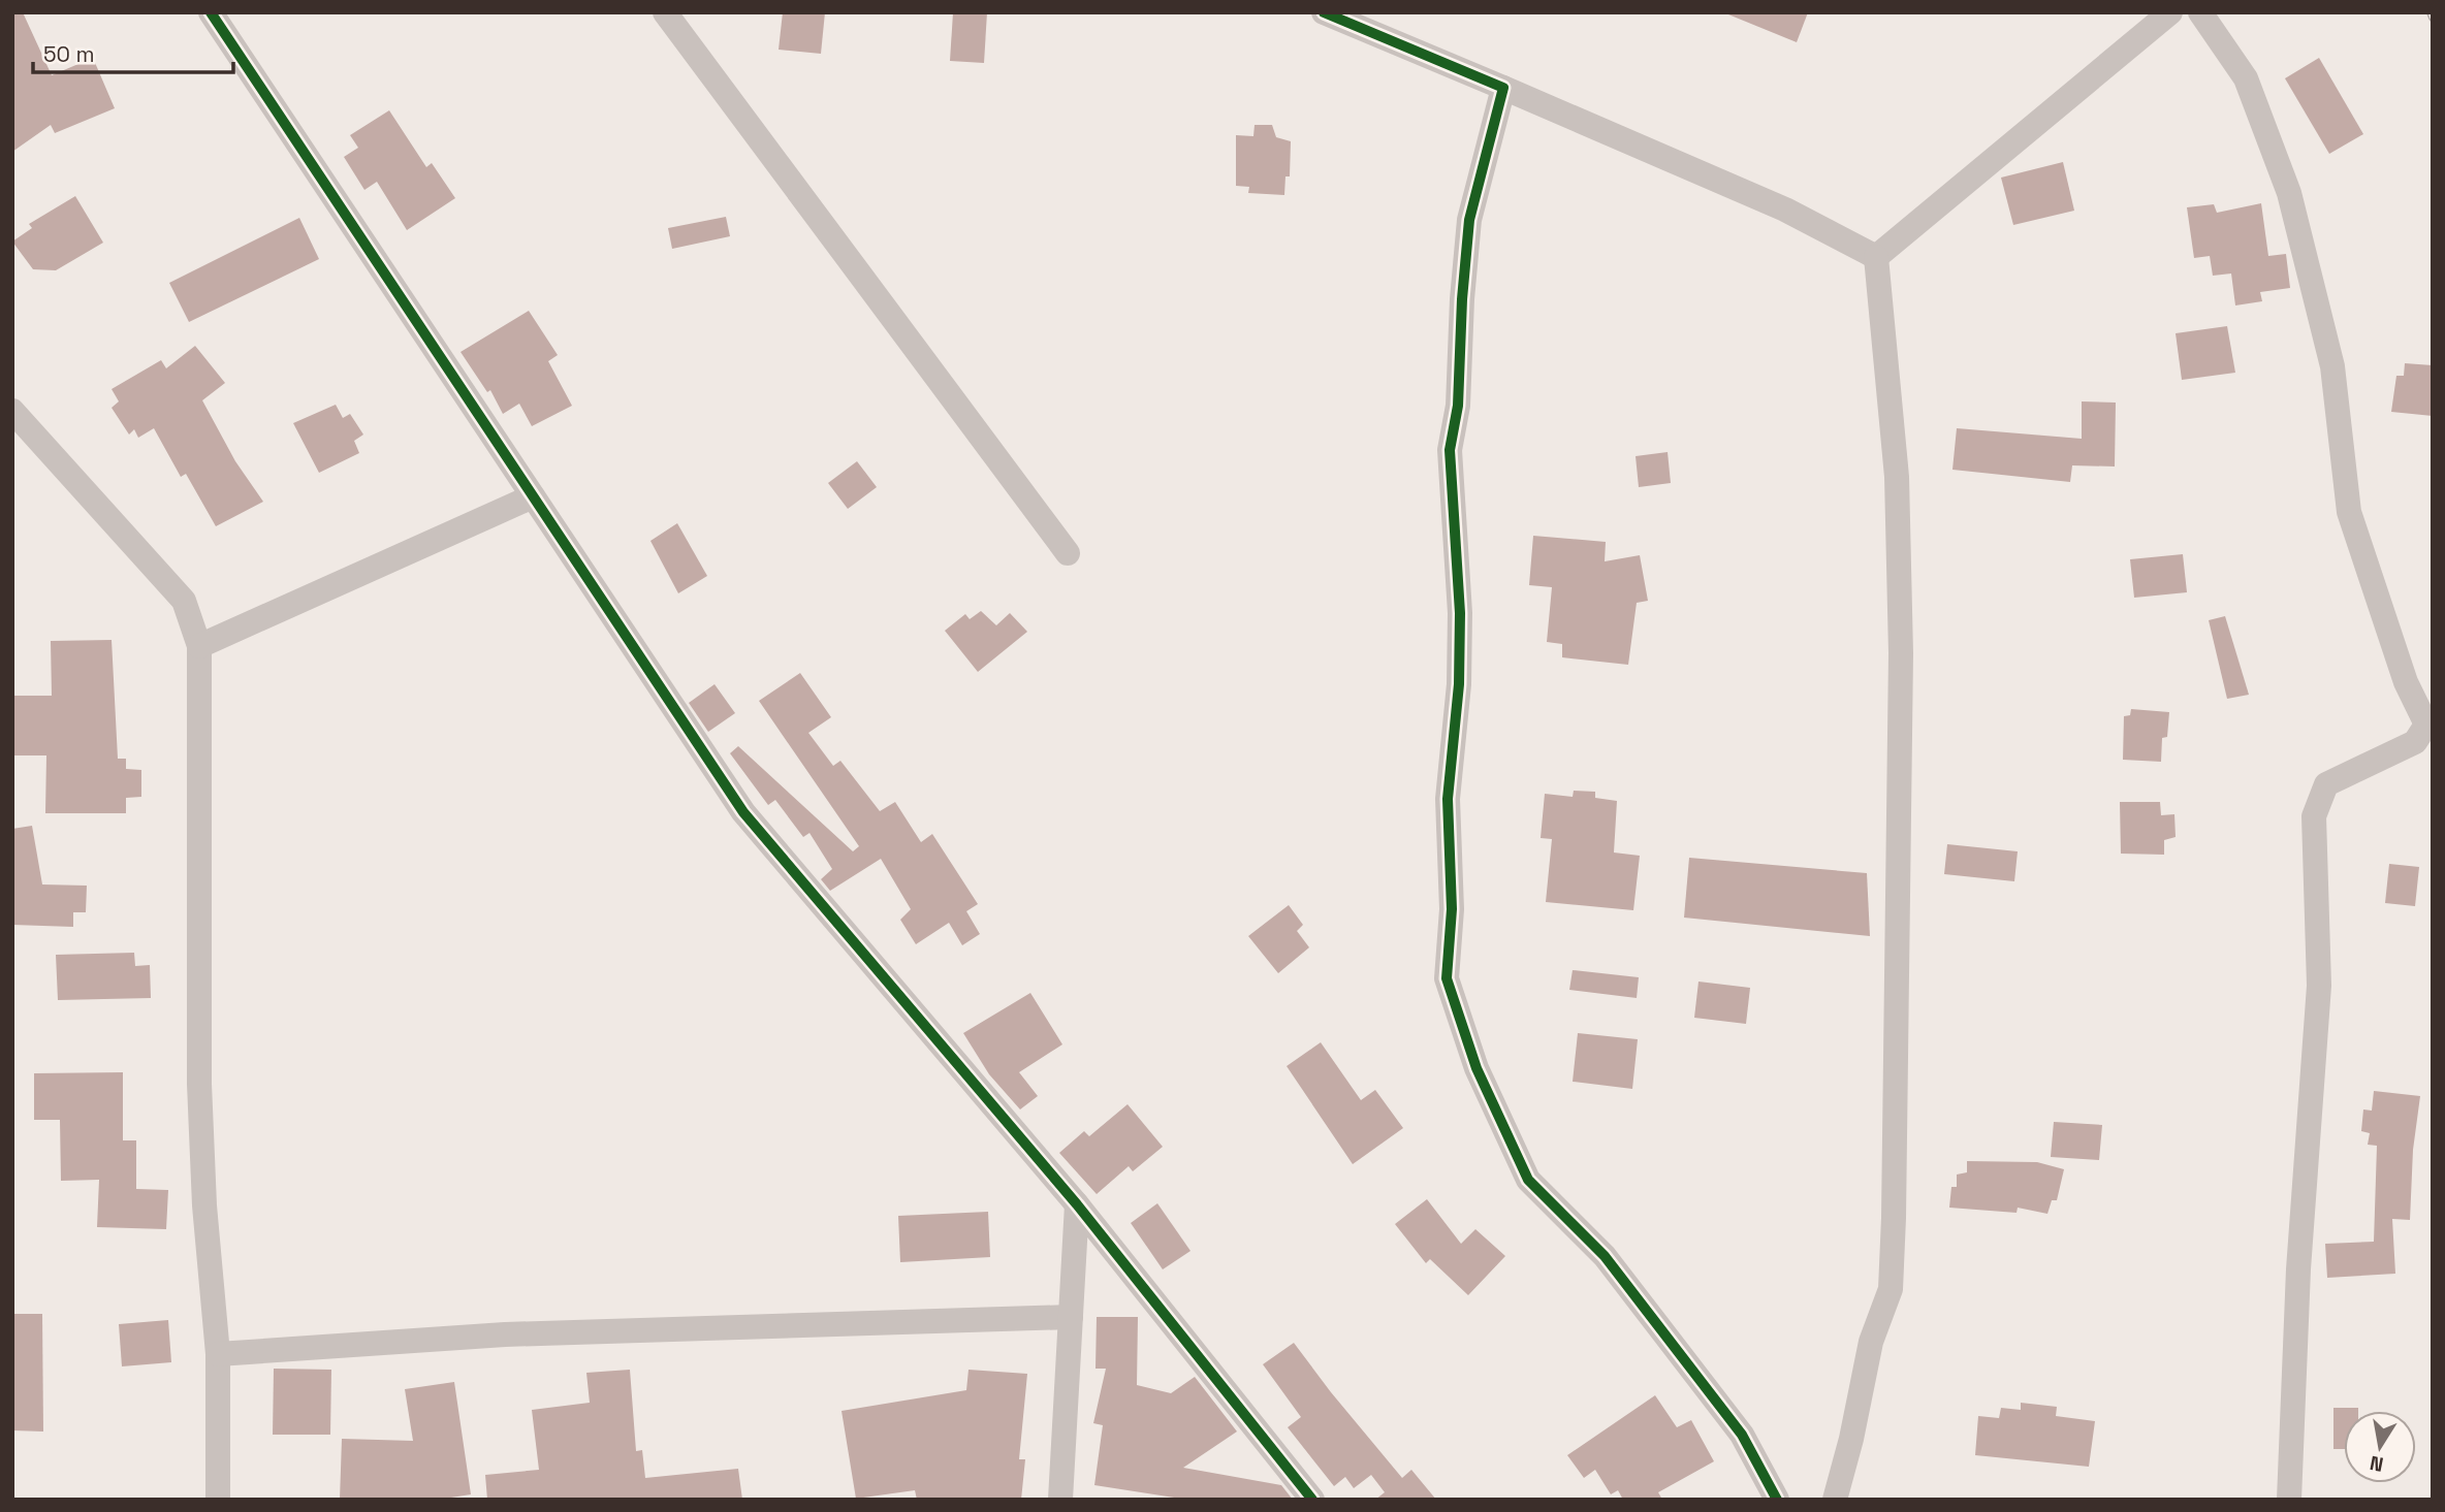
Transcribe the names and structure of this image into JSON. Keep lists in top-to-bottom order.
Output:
{
  "scale_bar": "50 m",
  "north": "bottom"
}
